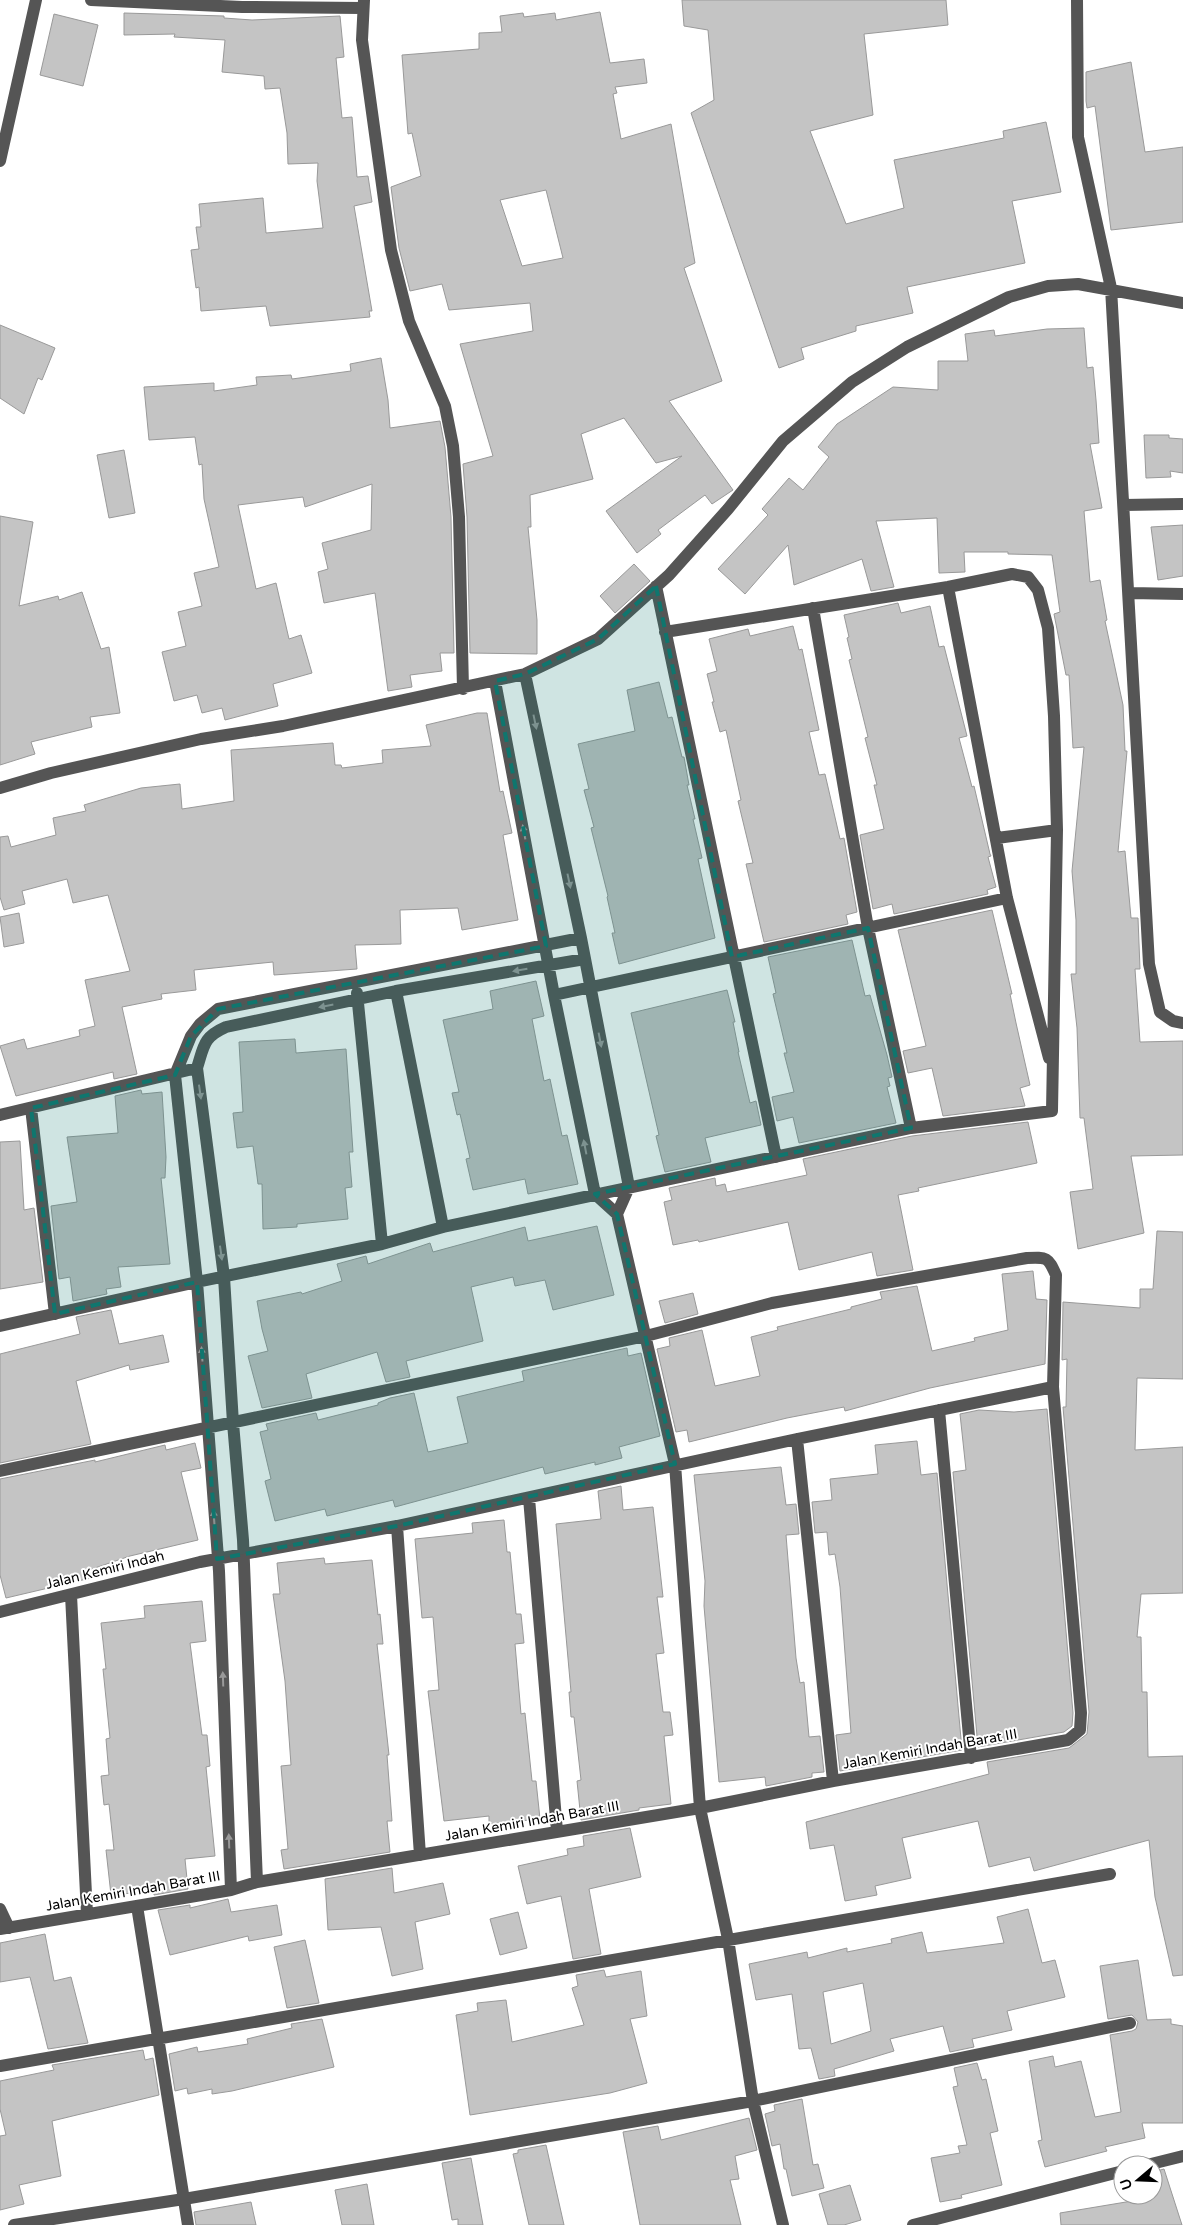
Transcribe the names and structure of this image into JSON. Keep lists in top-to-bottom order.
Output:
{
  "streets": {
    "street": ["Jalan Kemiri Indah", "Jalan Kemiri Indah Barat III"]
  },
  "crossings": [
    ["Jalan Kemiri Indah", "Jalan Kemiri Indah Barat III"]
  ],
  "north": "left"
}
